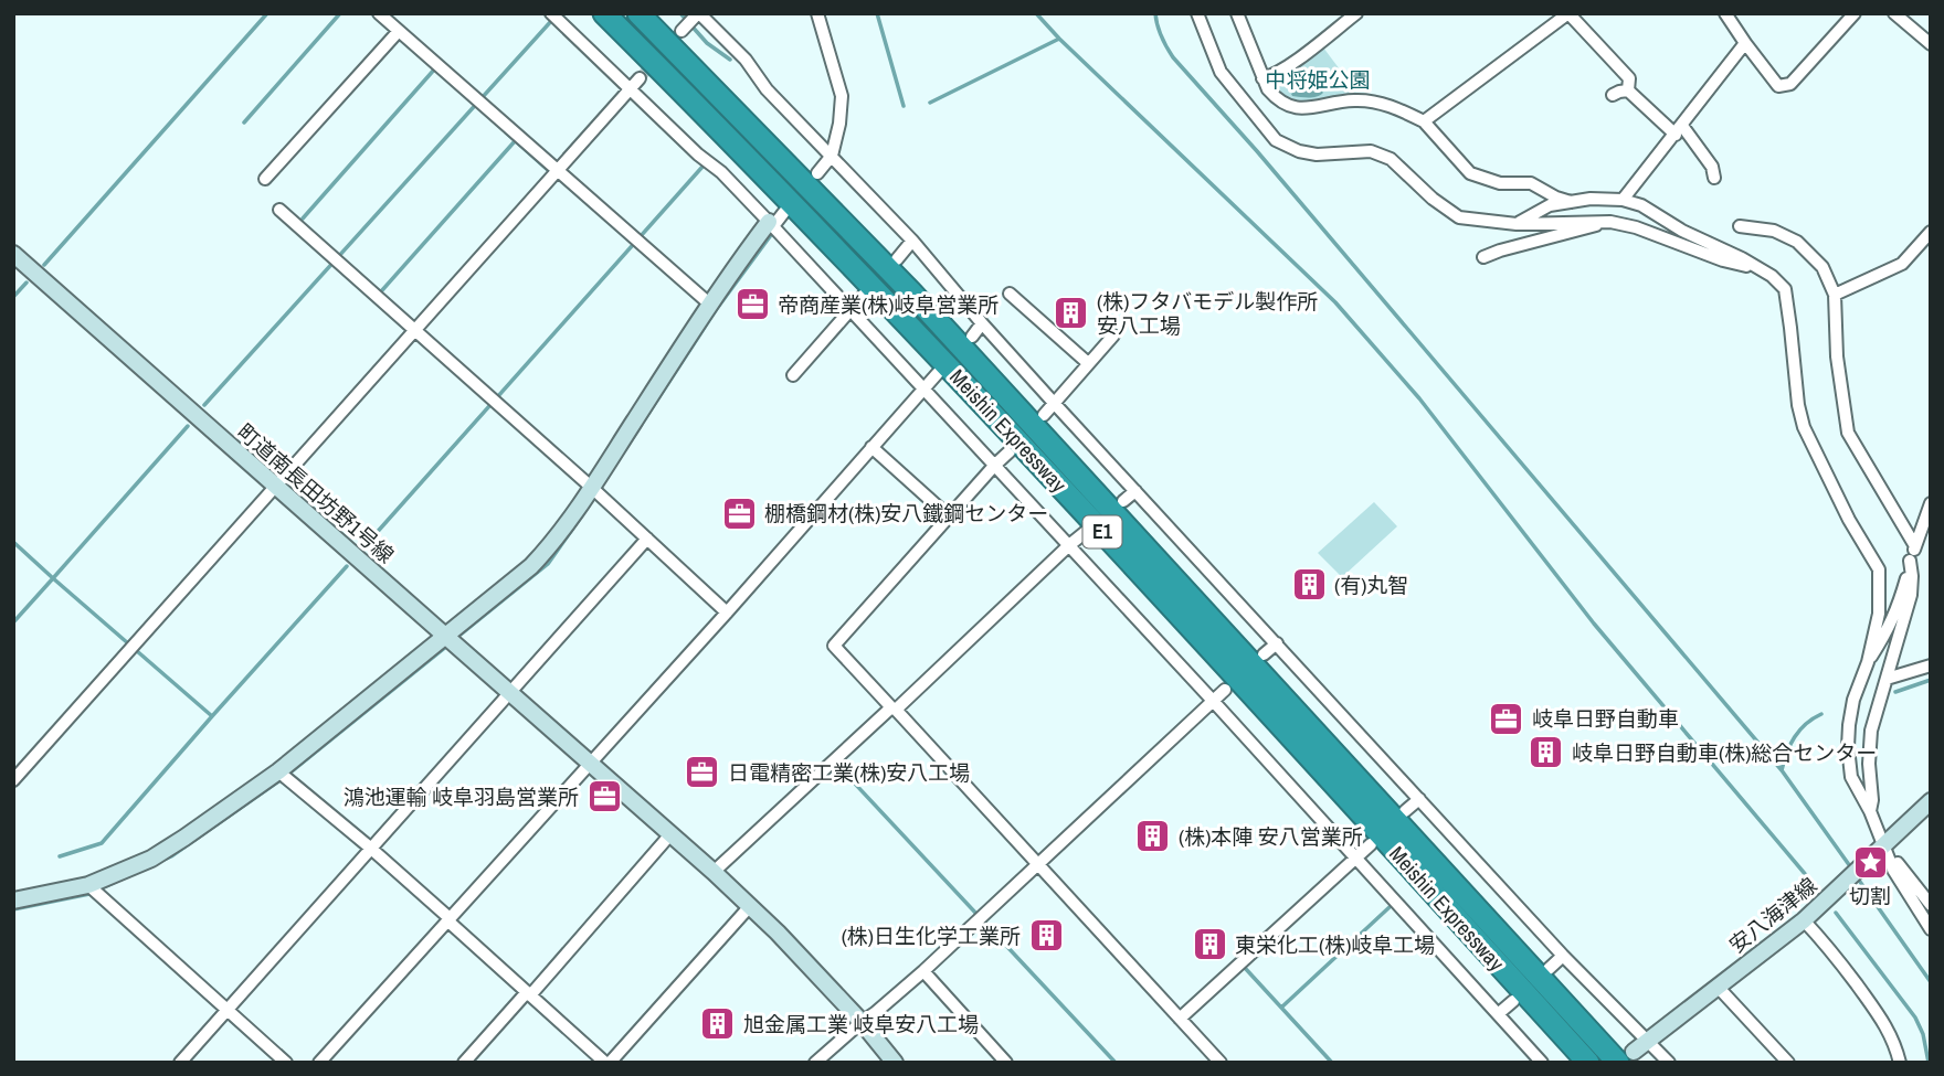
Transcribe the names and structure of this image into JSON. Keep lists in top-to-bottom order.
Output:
{
  "streets": {
    "highway": ["Meishin Expressway", "E1"],
    "street": ["町道南長田坊野1号線", "安八海津線"]
  },
  "crossings": [
    ["Meishin Expressway", "安八海津線"]
  ],
  "parks": ["中将姫公園"],
  "places": {
    "office": [
      "帝商産業(株)岐阜営業所",
      "棚橋鋼材(株)安八鐵鋼センター",
      "岐阜日野自動車",
      "日電精密工業(株)安八工場",
      "鴻池運輸 岐阜羽島営業所"
    ],
    "building": [
      "(株)フタバモデル製作所 安八工場",
      "(有)丸智",
      "岐阜日野自動車(株)総合センター",
      "(株)本陣 安八営業所",
      "(株)日生化学工業所",
      "東栄化工(株)岐阜工場",
      "旭金属工業 岐阜安八工場"
    ],
    "place": ["切割"]
  }
}
